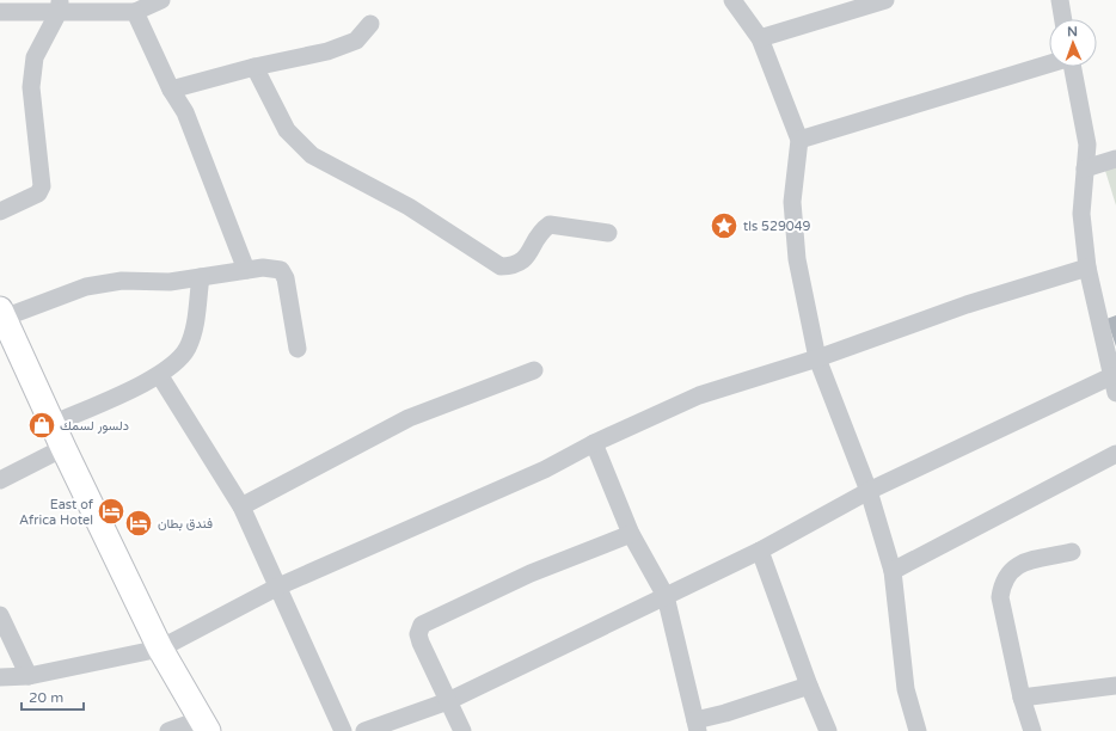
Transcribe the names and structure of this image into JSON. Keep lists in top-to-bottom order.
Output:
{
  "places": {
    "place": ["tls 529049"],
    "shop": ["دلسور لسمك"],
    "hotel": ["East of Africa Hotel", "فندق بطان"]
  },
  "scale_bar": "20 m",
  "north": "top"
}
